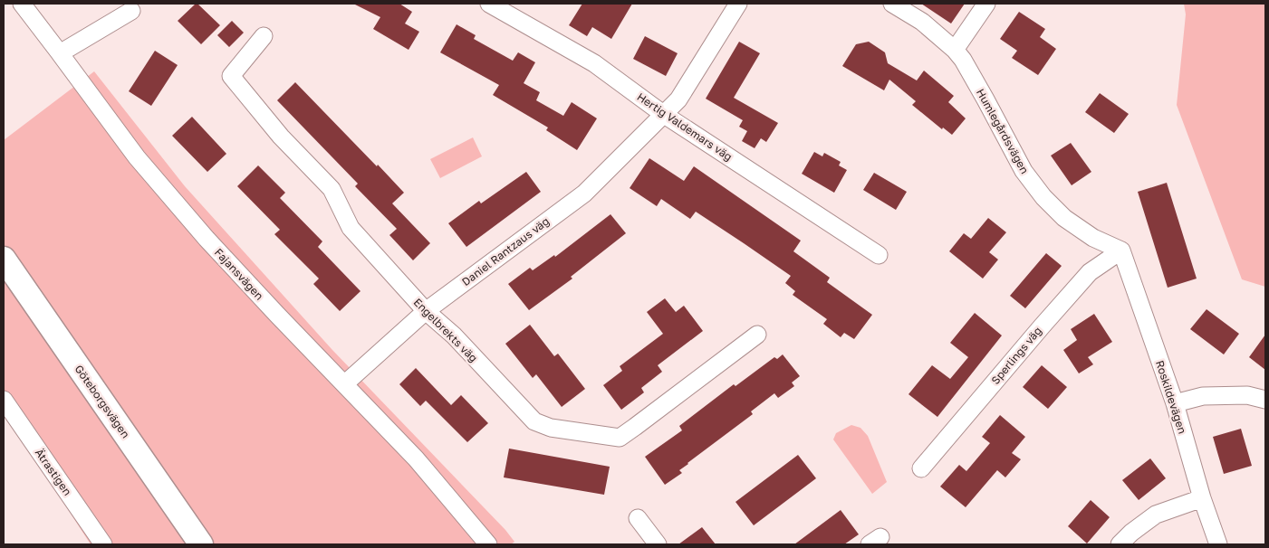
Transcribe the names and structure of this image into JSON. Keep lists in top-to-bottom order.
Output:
{
  "streets": {
    "main road": ["Göteborgsvägen"],
    "street": [
      "Hertig Valdemars väg",
      "Humlegårdsvägen",
      "Daniel Rantzaus väg",
      "Fajansvägen",
      "Engelbrekts väg",
      "Sperlings väg",
      "Roskildevägen",
      "Ätrastigen"
    ]
  },
  "crossings": [
    ["Hertig Valdemars väg", "Daniel Rantzaus väg"],
    ["Humlegårdsvägen", "Sperlings väg"],
    ["Humlegårdsvägen", "Roskildevägen"],
    ["Daniel Rantzaus väg", "Fajansvägen"],
    ["Daniel Rantzaus väg", "Engelbrekts väg"],
    ["Sperlings väg", "Roskildevägen"]
  ]
}
